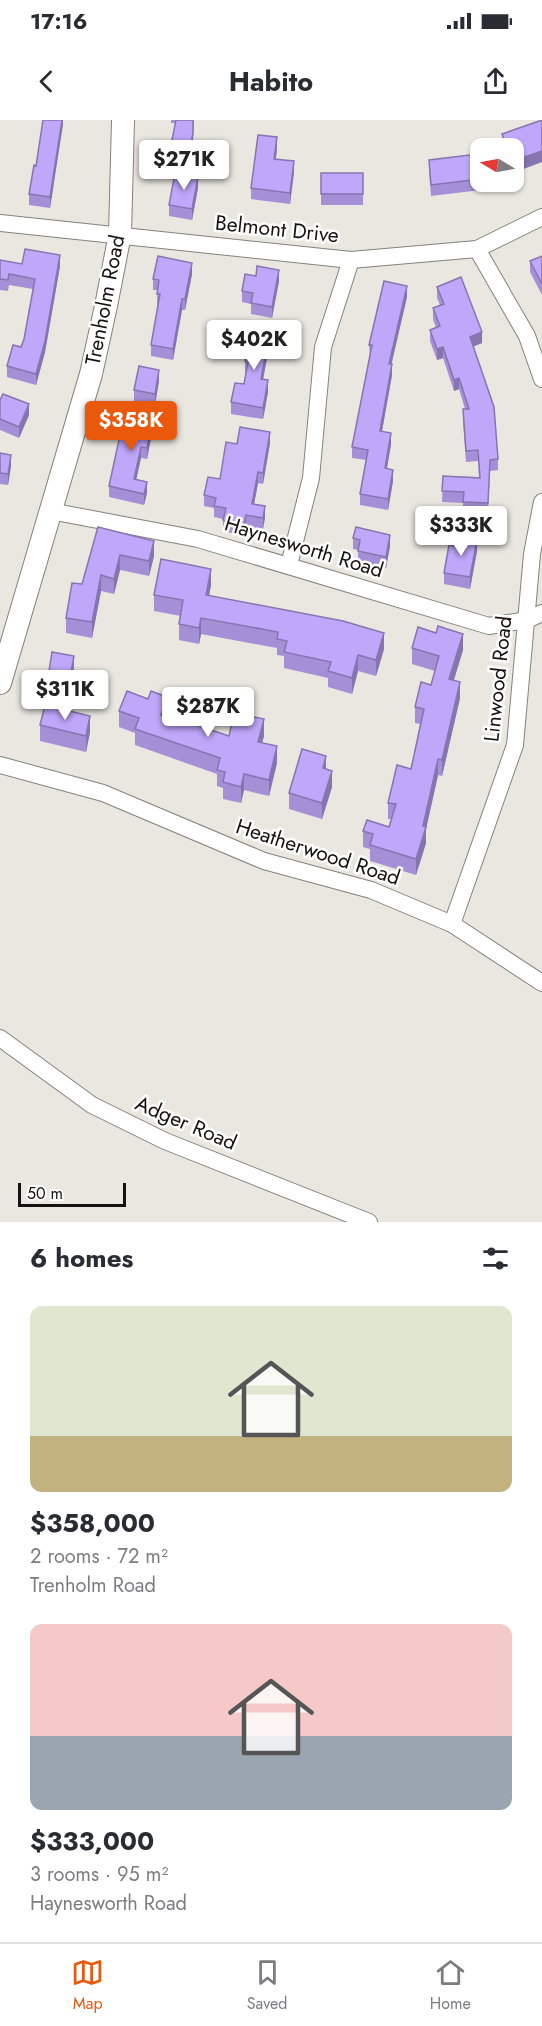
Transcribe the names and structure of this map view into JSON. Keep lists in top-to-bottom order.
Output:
{
  "streets": {
    "main road": ["Trenholm Road"],
    "street": [
      "Belmont Drive",
      "Haynesworth Road",
      "Linwood Road",
      "Heatherwood Road",
      "Adger Road"
    ]
  },
  "crossings": [
    ["Belmont Drive", "Trenholm Road"],
    ["Trenholm Road", "Haynesworth Road"],
    ["Haynesworth Road", "Linwood Road"],
    ["Linwood Road", "Heatherwood Road"]
  ],
  "scale_bar": "50 m",
  "north": "left",
  "page": {
    "status": "17:16",
    "header": "Habito",
    "price": [
      "$271K",
      "$402K",
      "$358K",
      "$333K",
      "$311K",
      "$287K"
    ],
    "scale": "50 m",
    "heading": "6 homes",
    "list": [
      {
        "name": "$358,000",
        "note": "2 rooms · 72 m² · Trenholm Road"
      },
      {
        "name": "$333,000",
        "note": "3 rooms · 95 m² · Haynesworth Road"
      }
    ],
    "tabs": ["Map", "Saved", "Home"]
  }
}
